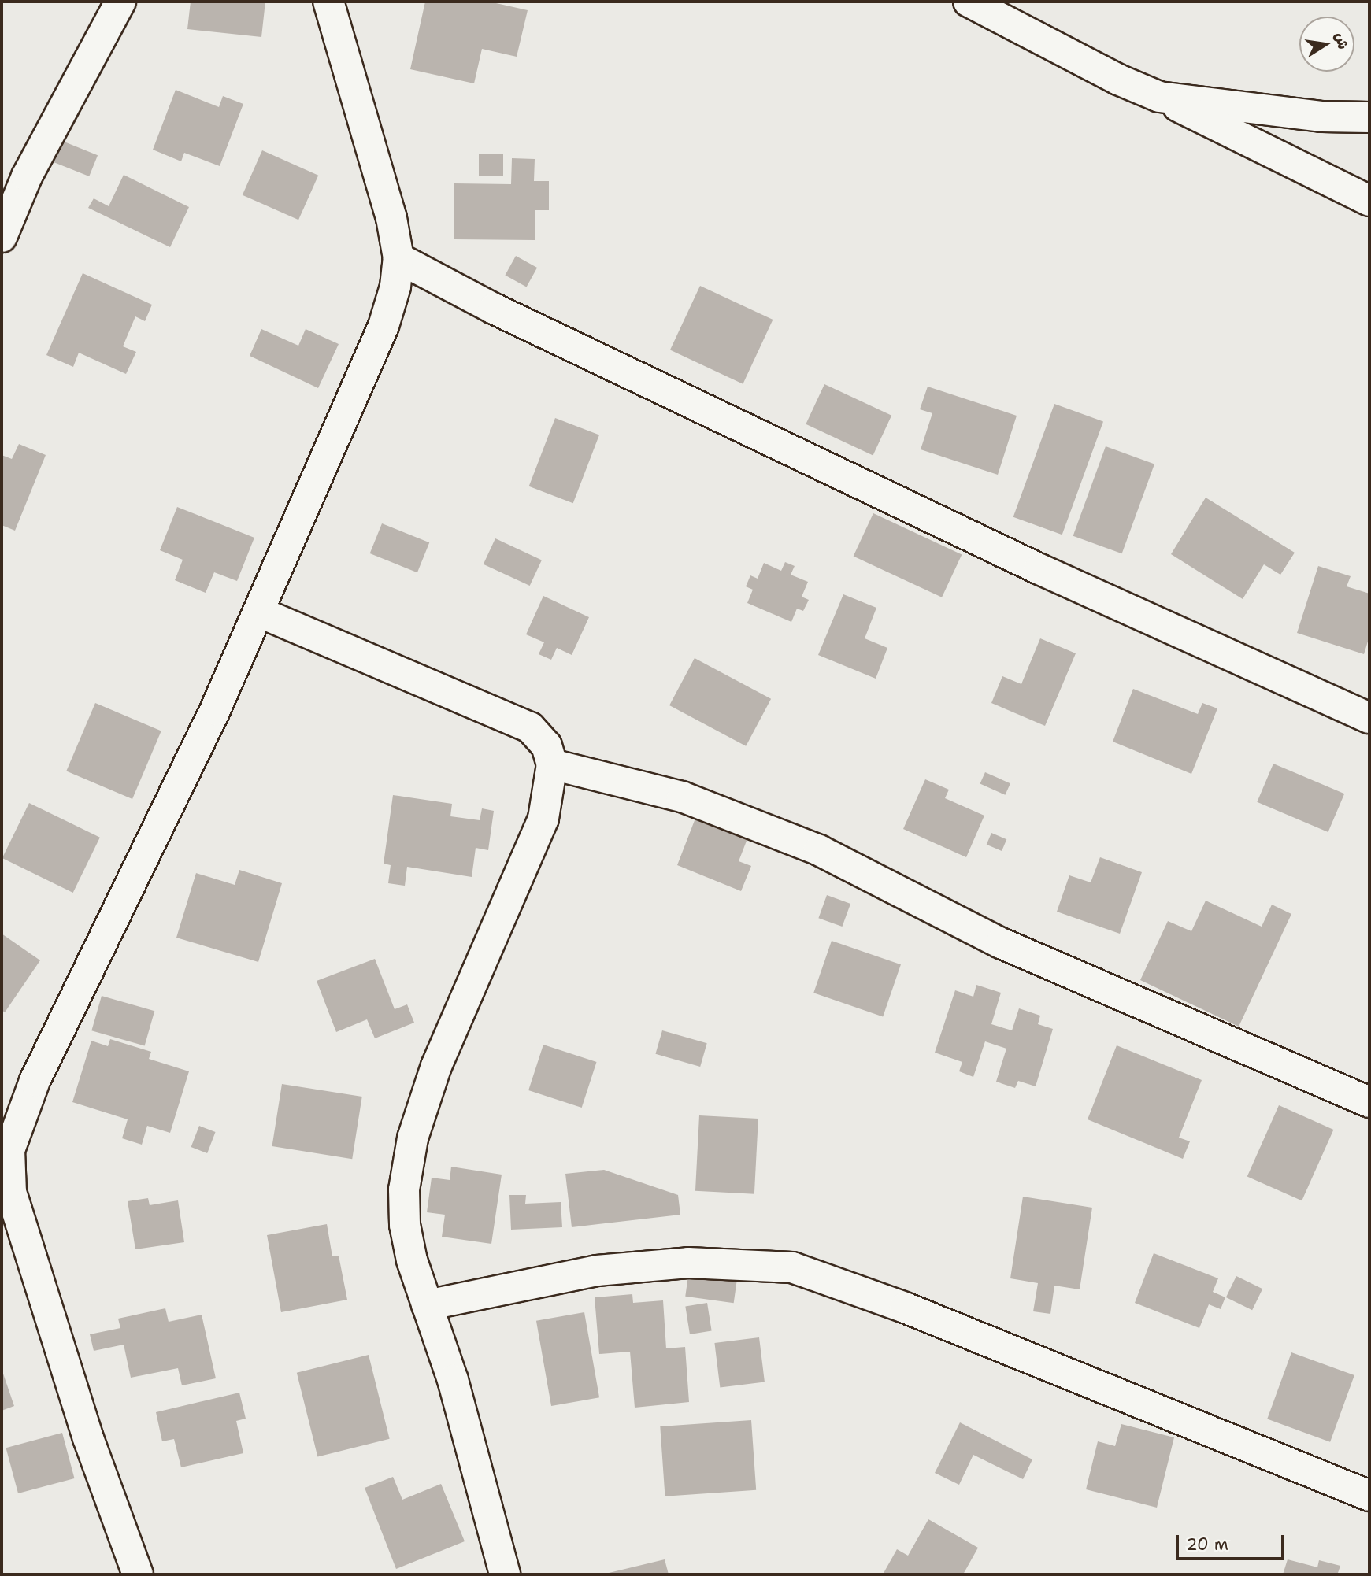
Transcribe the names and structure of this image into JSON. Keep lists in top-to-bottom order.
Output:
{
  "scale_bar": "20 m",
  "north": "right"
}
